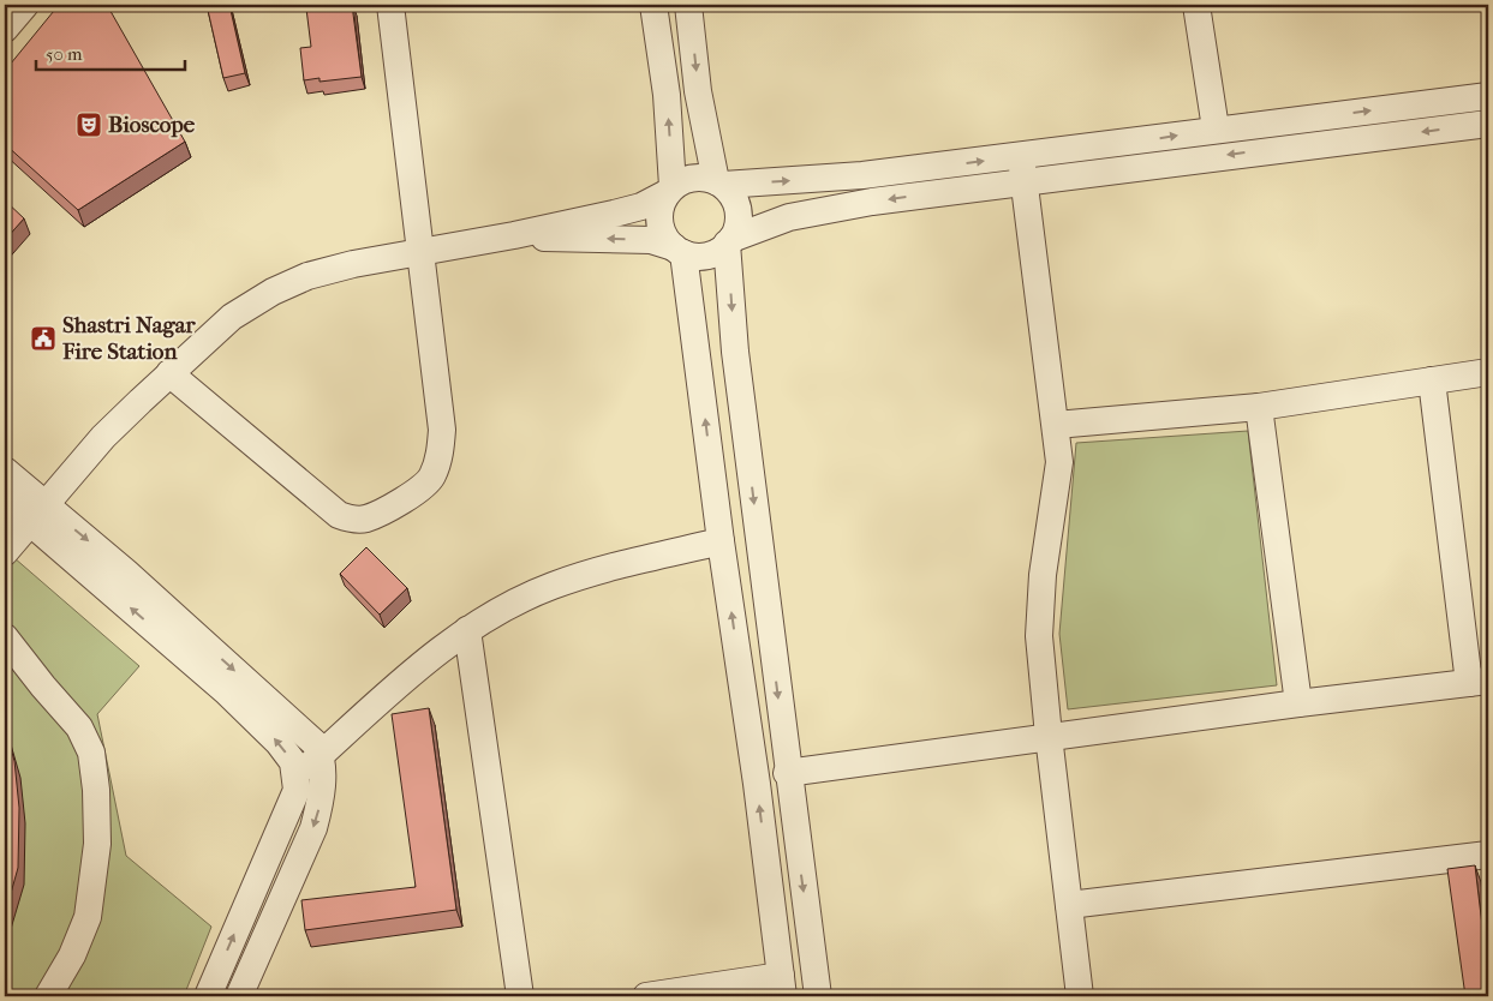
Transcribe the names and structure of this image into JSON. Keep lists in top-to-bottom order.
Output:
{
  "places": {
    "theatre": ["Bioscope"],
    "public building": ["Shastri Nagar Fire Station"]
  },
  "scale_bar": "50 m"
}
